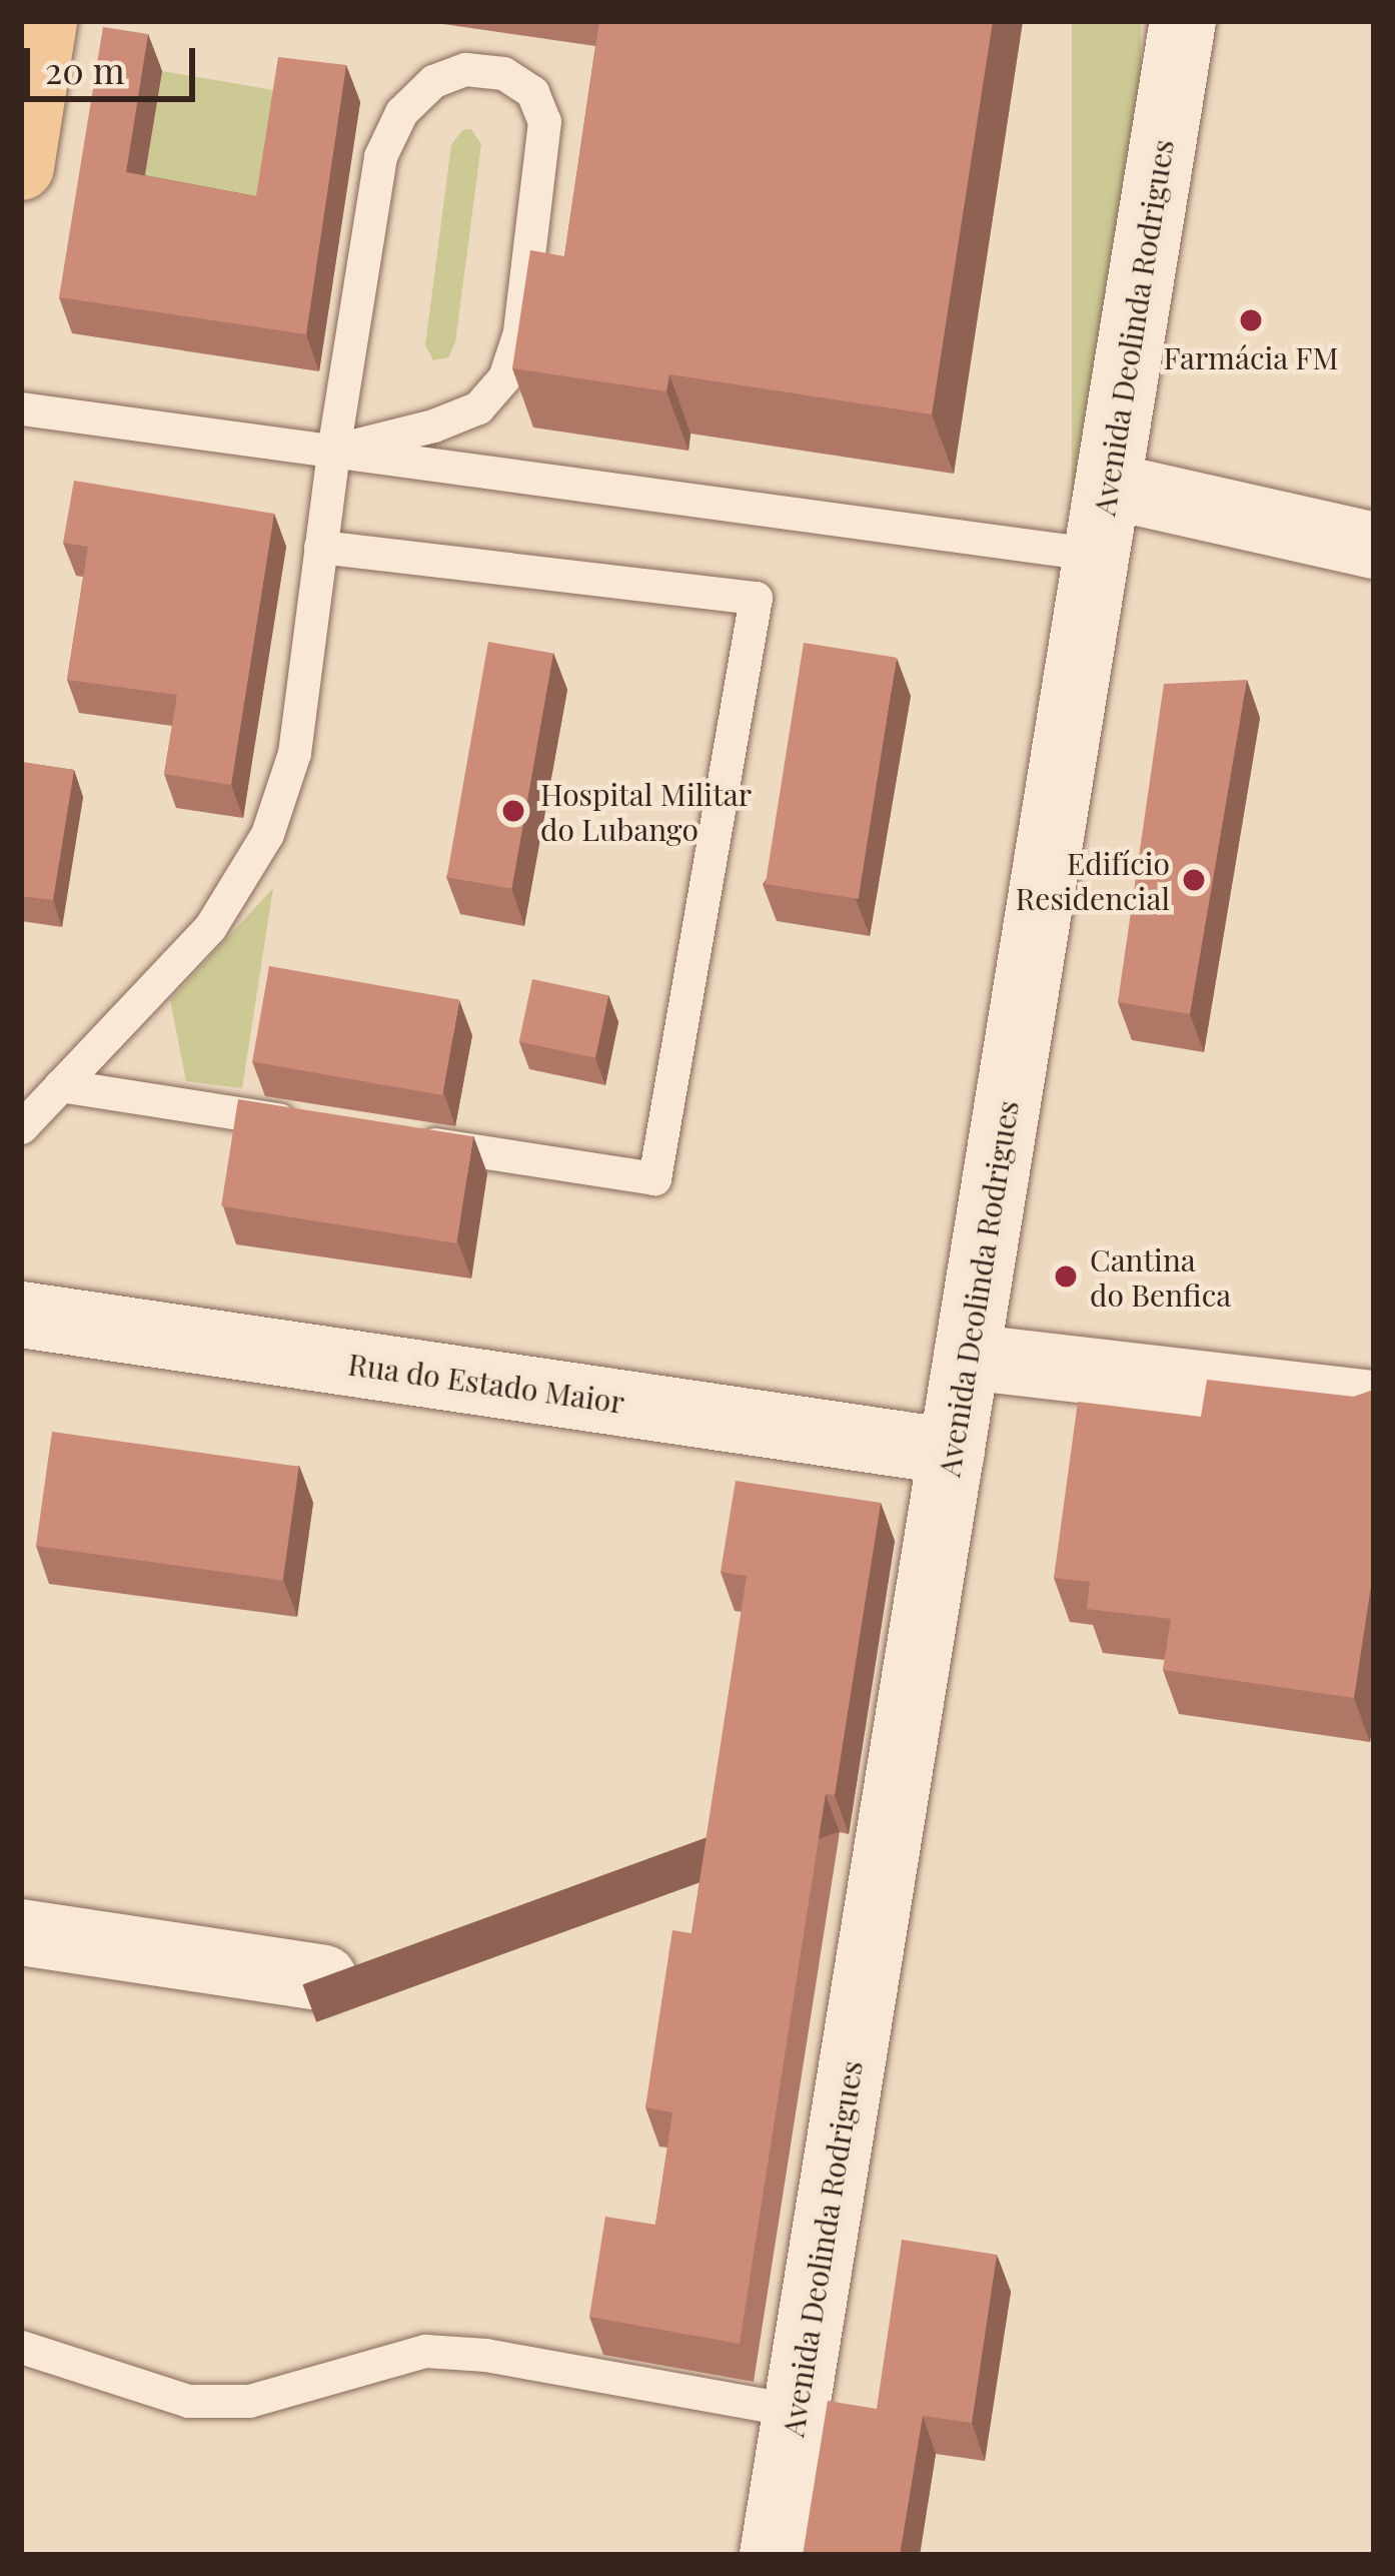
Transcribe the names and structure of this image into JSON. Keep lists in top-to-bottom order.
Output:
{
  "streets": {
    "street": ["Avenida Deolinda Rodrigues", "Rua do Estado Maior"]
  },
  "crossings": [
    ["Avenida Deolinda Rodrigues", "Rua do Estado Maior"]
  ],
  "places": [
    "Farmácia FM",
    "Hospital Militar do Lubango",
    "Edifício Residencial",
    "Cantina do Benfica"
  ],
  "scale_bar": "20 m"
}
